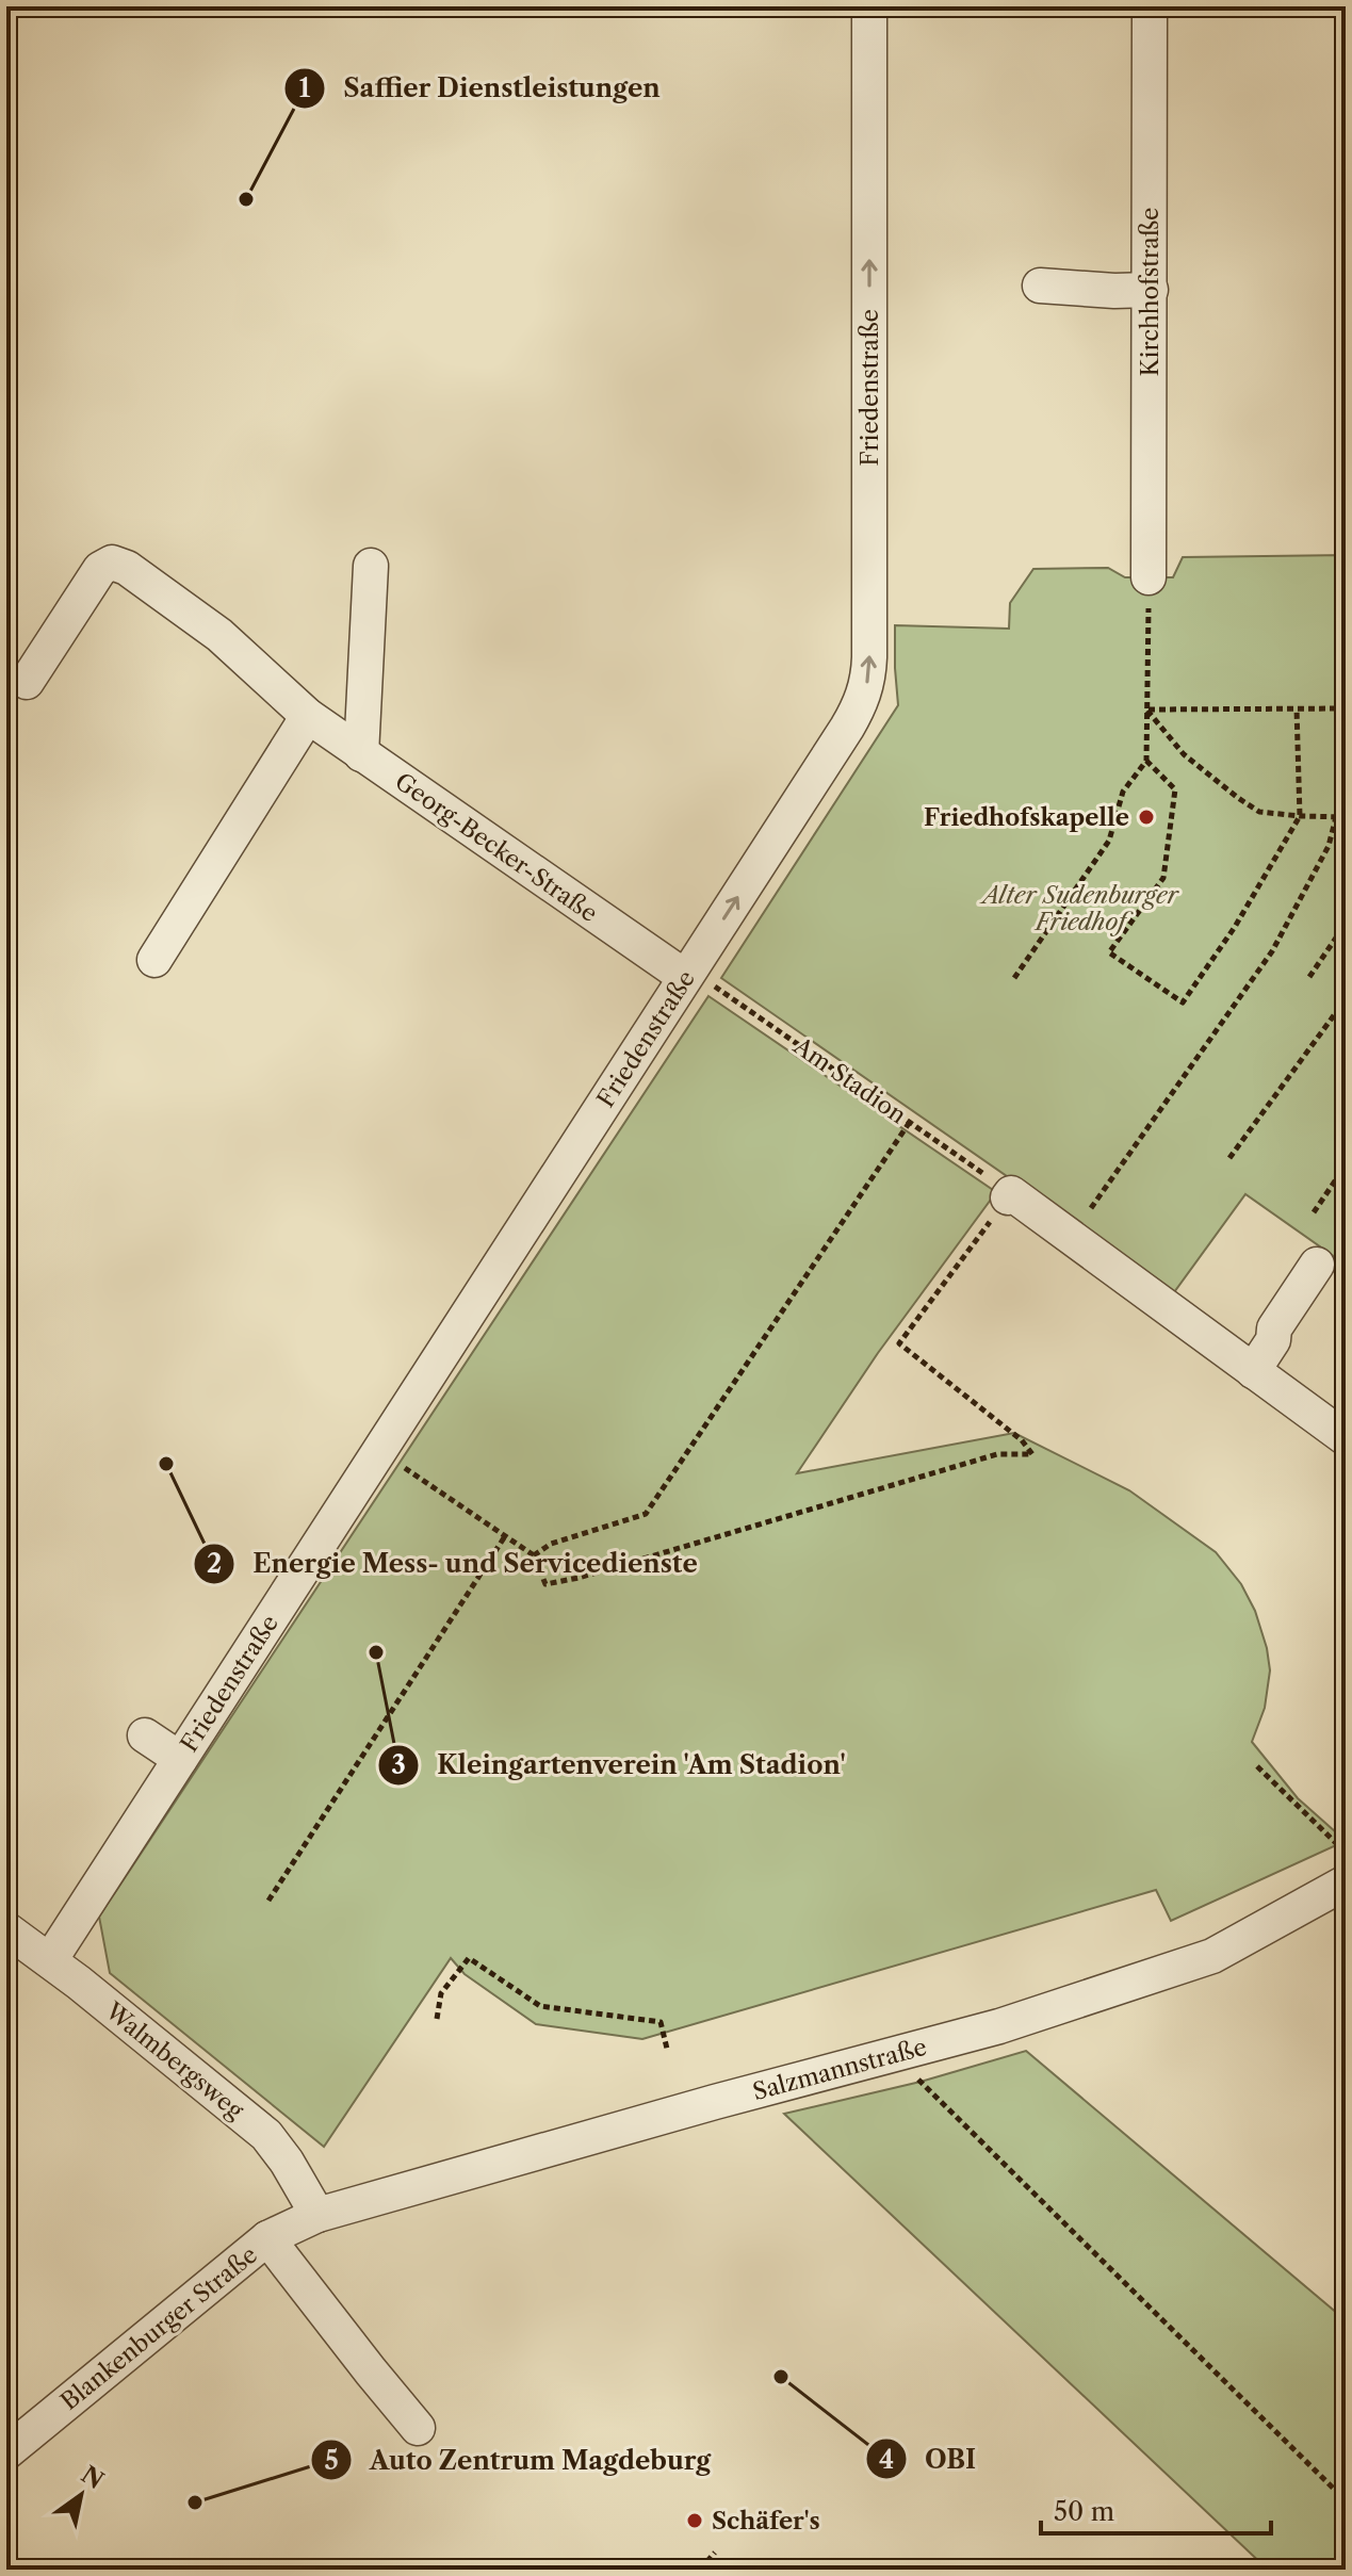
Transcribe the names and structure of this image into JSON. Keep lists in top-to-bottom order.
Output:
{
  "streets": {
    "street": [
      "Kirchhofstraße",
      "Friedenstraße",
      "Georg-Becker-Straße",
      "Walmbergsweg",
      "Salzmannstraße",
      "Blankenburger Straße"
    ],
    "path": ["Am Stadion"]
  },
  "crossings": [
    ["Friedenstraße", "Georg-Becker-Straße"],
    ["Friedenstraße", "Am Stadion"],
    ["Friedenstraße", "Walmbergsweg"],
    ["Georg-Becker-Straße", "Am Stadion"],
    ["Walmbergsweg", "Salzmannstraße"],
    ["Walmbergsweg", "Blankenburger Straße"],
    ["Salzmannstraße", "Blankenburger Straße"]
  ],
  "one_way": ["Friedenstraße"],
  "parks": ["Alter Sudenburger Friedhof"],
  "places": [
    "Saffier Dienstleistungen",
    "Friedhofskapelle",
    "Energie Mess- und Servicedienste",
    "Kleingartenverein 'Am Stadion'",
    "OBI",
    "Auto Zentrum Magdeburg",
    "Schäfer's"
  ],
  "scale_bar": "50 m",
  "north": "top right"
}
